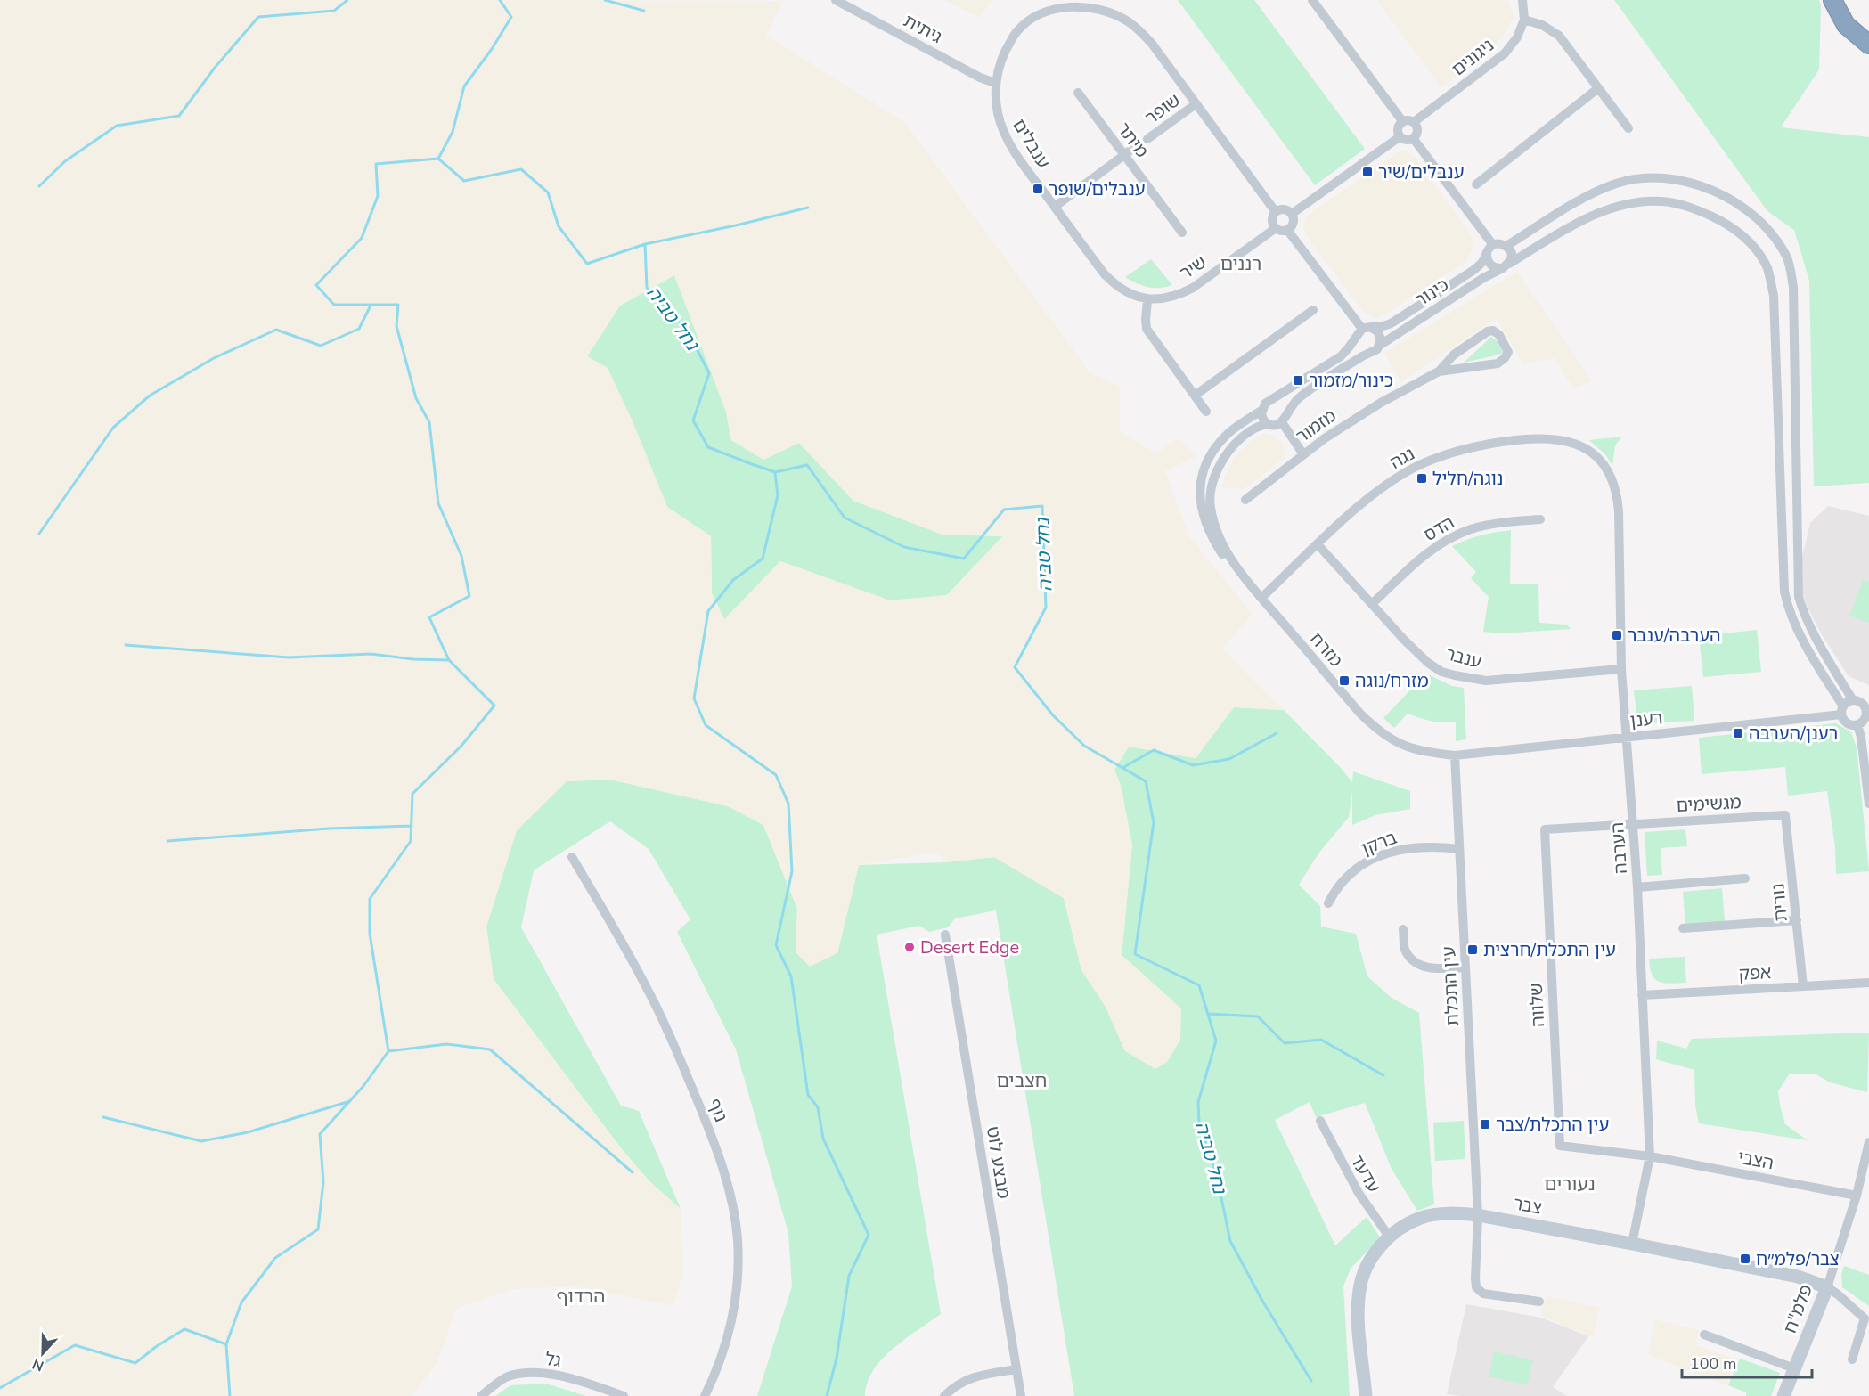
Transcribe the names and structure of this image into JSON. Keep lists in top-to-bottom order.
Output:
{
  "streets": {
    "street": [
      "גיתית",
      "ניגונים",
      "שופר",
      "מיתר",
      "ענבלים",
      "שיר",
      "כינור",
      "מזמור",
      "נגה",
      "הדס",
      "מזרח",
      "ענבר",
      "רענן",
      "מגשימים",
      "ברקן",
      "הערבה",
      "נורית",
      "אפק",
      "עין התכלת",
      "שלווה",
      "נוף",
      "הצבי",
      "מבצע לוט",
      "עדעד",
      "צבר",
      "פלמ\"ח",
      "גל"
    ]
  },
  "crossings": [
    ["גיתית", "ענבלים"],
    ["שופר", "ענבלים"],
    ["ענבלים", "שיר"],
    ["כינור", "רענן"],
    ["נגה", "מזרח"],
    ["נגה", "ענבר"],
    ["נגה", "הערבה"],
    ["הדס", "ענבר"],
    ["מזרח", "רענן"],
    ["מזרח", "עין התכלת"],
    ["ענבר", "הערבה"],
    ["רענן", "הערבה"],
    ["רענן", "עין התכלת"],
    ["מגשימים", "הערבה"],
    ["מגשימים", "נורית"],
    ["מגשימים", "שלווה"],
    ["ברקן", "עין התכלת"],
    ["הערבה", "אפק"],
    ["הערבה", "שלווה"],
    ["הערבה", "הצבי"],
    ["הערבה", "צבר"],
    ["נורית", "אפק"],
    ["עין התכלת", "צבר"],
    ["שלווה", "הצבי"],
    ["הצבי", "פלמ\"ח"],
    ["עדעד", "צבר"],
    ["צבר", "פלמ\"ח"]
  ],
  "districts": [
    "רננים",
    "חצבים",
    "נעורים",
    "הרדוף"
  ],
  "water": ["נחל טביה"],
  "places": {
    "transit": [
      "ענבלים/שיר",
      "ענבלים/שופר",
      "כינור/מזמור",
      "נוגה/חליל",
      "הערבה/ענבר",
      "מזרח/נוגה",
      "רענן/הערבה",
      "עין התכלת/חרצית",
      "עין התכלת/צבר",
      "צבר/פלמ״ח"
    ],
    "other": ["Desert Edge"]
  },
  "scale_bar": "100 m",
  "north": "bottom"
}
